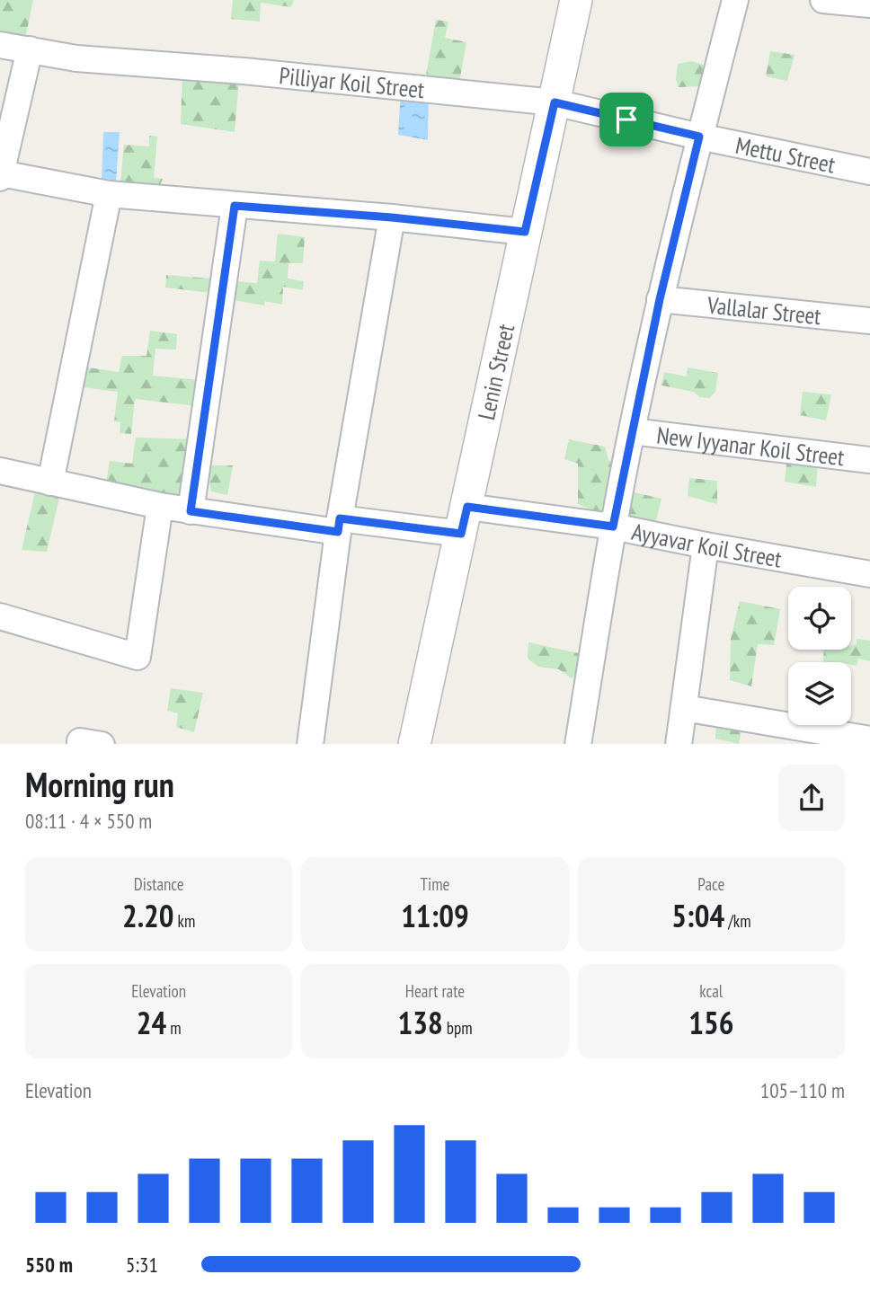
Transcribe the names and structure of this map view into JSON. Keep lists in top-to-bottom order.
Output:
{
  "streets": {
    "street": [
      "Pilliyar Koil Street",
      "Mettu Street",
      "Vallalar Street",
      "Lenin Street",
      "New Iyyanar Koil Street",
      "Ayyavar Koil Street"
    ]
  },
  "crossings": [
    ["Pilliyar Koil Street", "Mettu Street"],
    ["Pilliyar Koil Street", "Lenin Street"],
    ["Lenin Street", "Ayyavar Koil Street"]
  ],
  "page": {
    "heading": ["Morning run", "08:11 · 4 × 550 m"],
    "stats": [
      ["Distance", "2.20 km"],
      ["Time", "11:09"],
      ["Pace", "5:04 /km"],
      ["Elevation", "24 m"],
      ["Heart rate", "138 bpm"],
      ["kcal", "156"]
    ],
    "chart": ["Elevation", "105–110 m"],
    "list": [
      {
        "name": "550 m",
        "note": "5:31"
      }
    ]
  }
}
